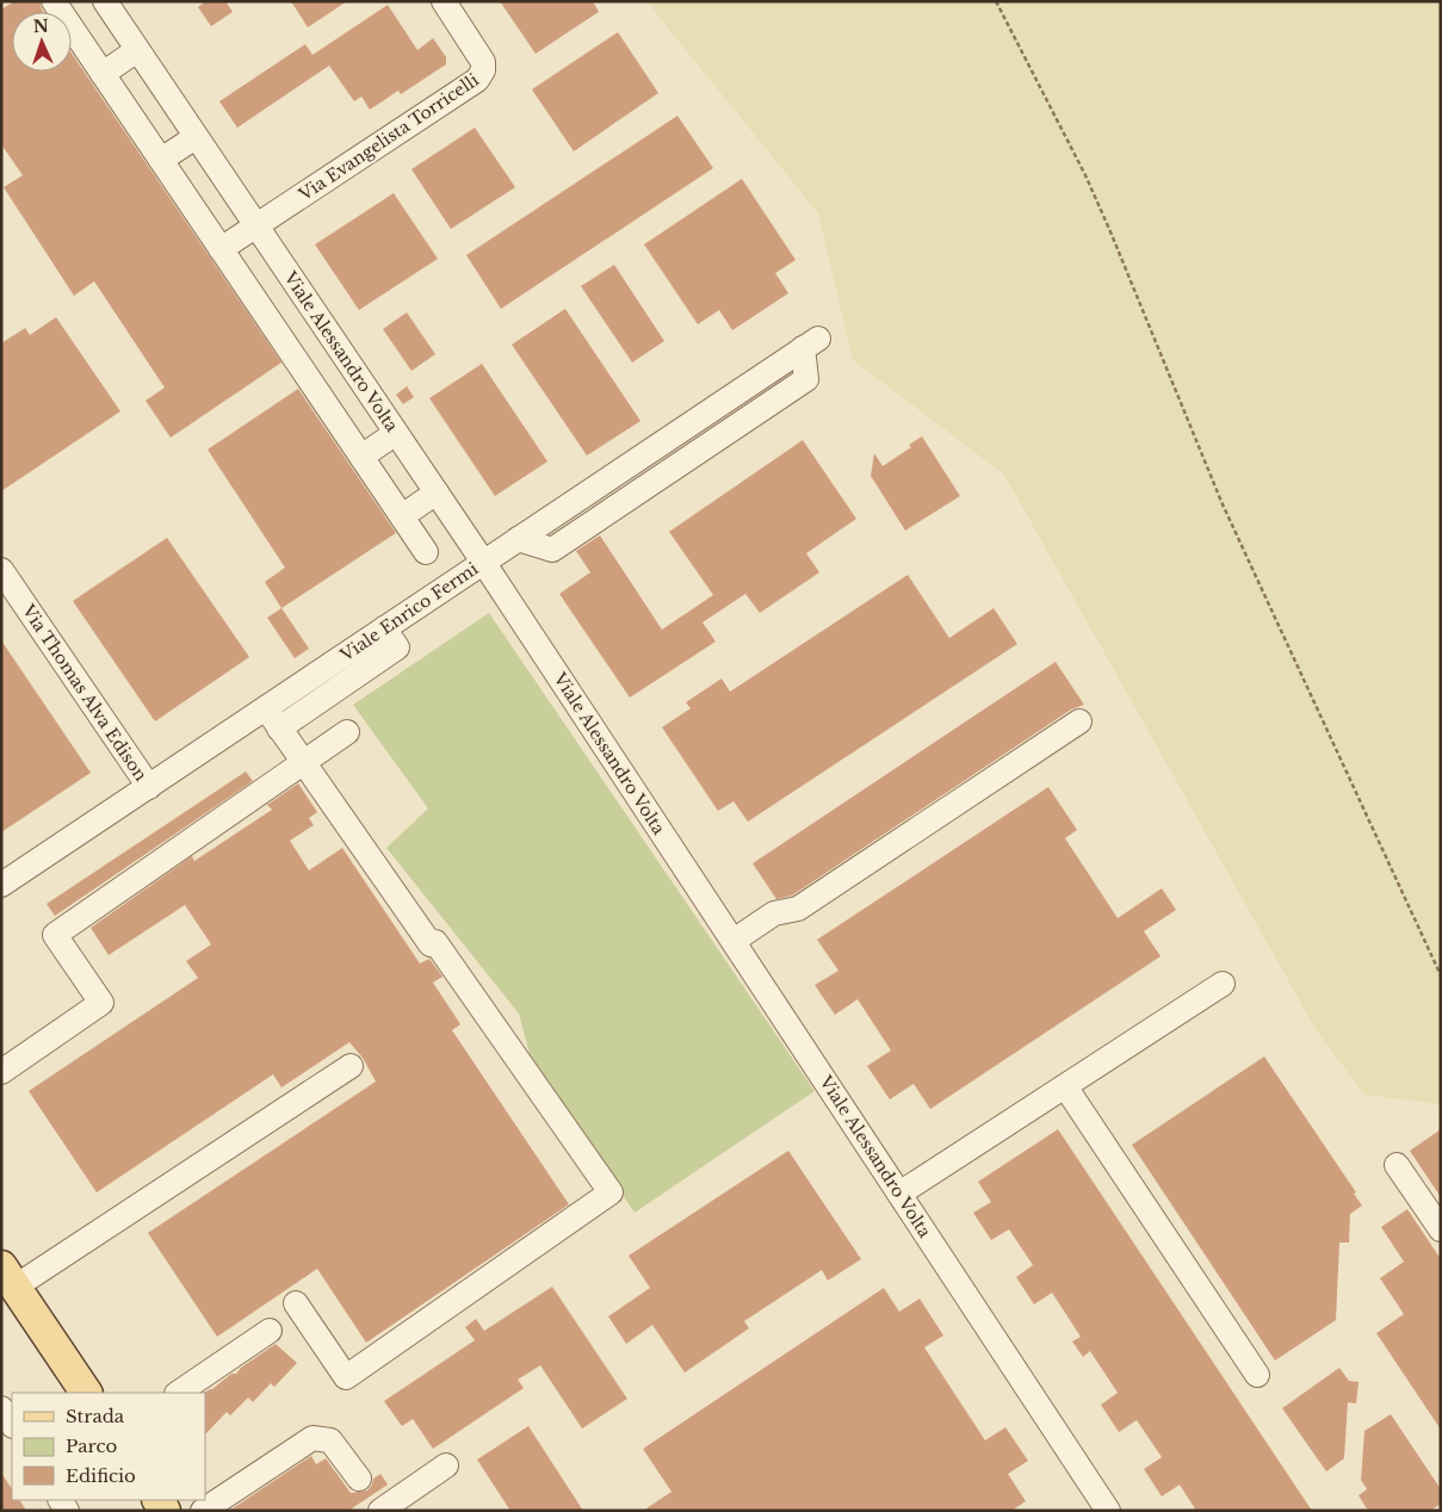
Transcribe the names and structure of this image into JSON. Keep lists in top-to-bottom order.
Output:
{
  "streets": {
    "street": [
      "Via Evangelista Torricelli",
      "Viale Alessandro Volta",
      "Viale Enrico Fermi",
      "Via Thomas Alva Edison"
    ]
  },
  "crossings": [
    ["Via Evangelista Torricelli", "Viale Alessandro Volta"],
    ["Viale Alessandro Volta", "Viale Enrico Fermi"],
    ["Viale Enrico Fermi", "Via Thomas Alva Edison"]
  ],
  "legend": ["Strada", "Parco", "Edificio"],
  "north": "top"
}
